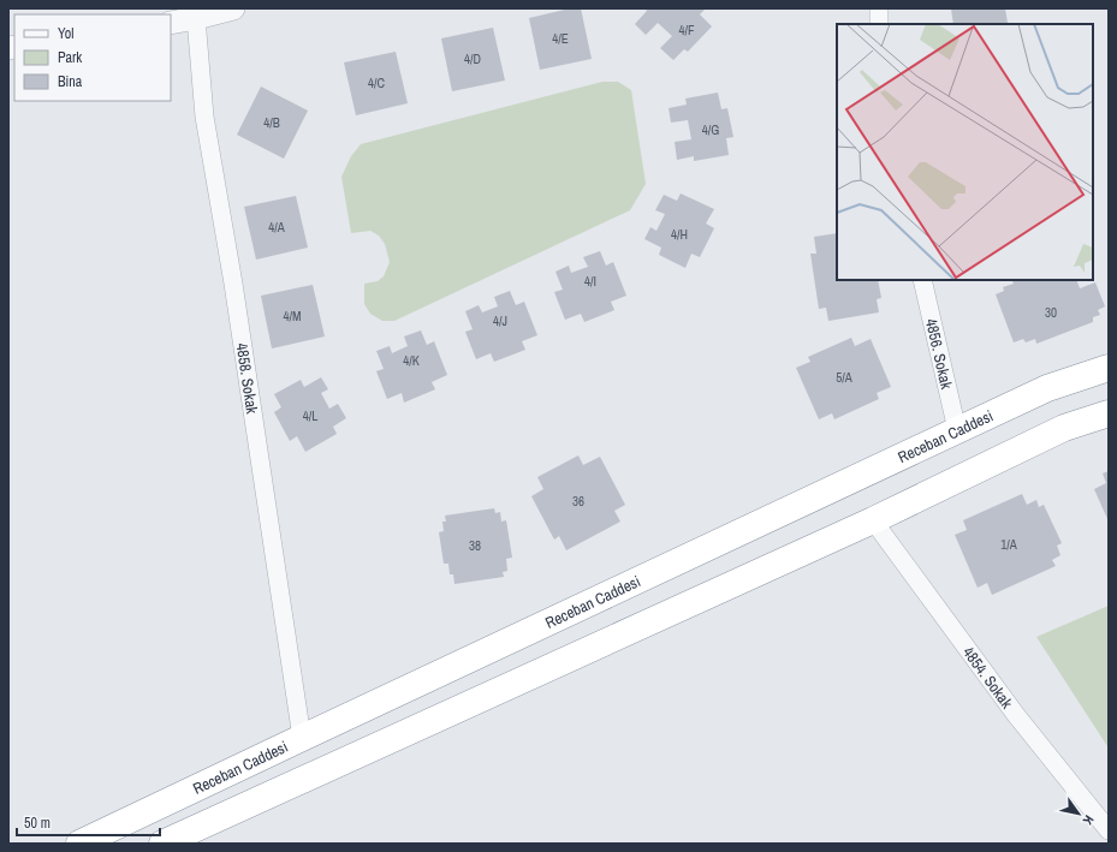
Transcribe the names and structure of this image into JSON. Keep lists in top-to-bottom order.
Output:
{
  "streets": {
    "highway": ["Receban Caddesi"],
    "street": ["4856. Sokak", "4858. Sokak", "4854. Sokak"]
  },
  "crossings": [
    ["4856. Sokak", "Receban Caddesi"],
    ["4858. Sokak", "Receban Caddesi"]
  ],
  "house_numbers": [
    "4/F",
    "4/E",
    "4/D",
    "4/C",
    "4/B",
    "4/G",
    "4/A",
    "4/H",
    "4/I",
    "30",
    "4/M",
    "4/J",
    "4/K",
    "5/A",
    "4/L",
    "36",
    "1/A",
    "38"
  ],
  "legend": ["Yol", "Park", "Bina"],
  "scale_bar": "50 m",
  "north": "bottom right"
}
